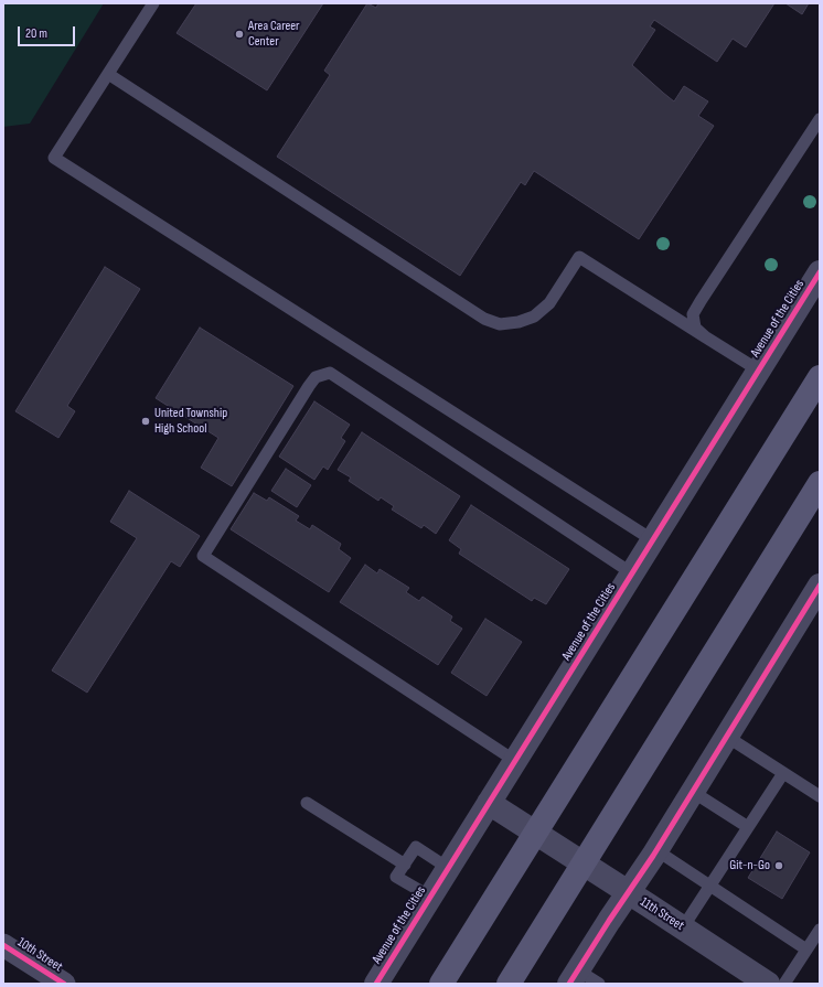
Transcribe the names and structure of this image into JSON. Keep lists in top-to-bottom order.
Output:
{
  "streets": {
    "street": ["Avenue of the Cities", "11th Street", "10th Street"]
  },
  "crossings": [
    ["Avenue of the Cities", "11th Street"]
  ],
  "places": ["Area Career Center", "United Township High School", "Git-n-Go"],
  "scale_bar": "20 m"
}
